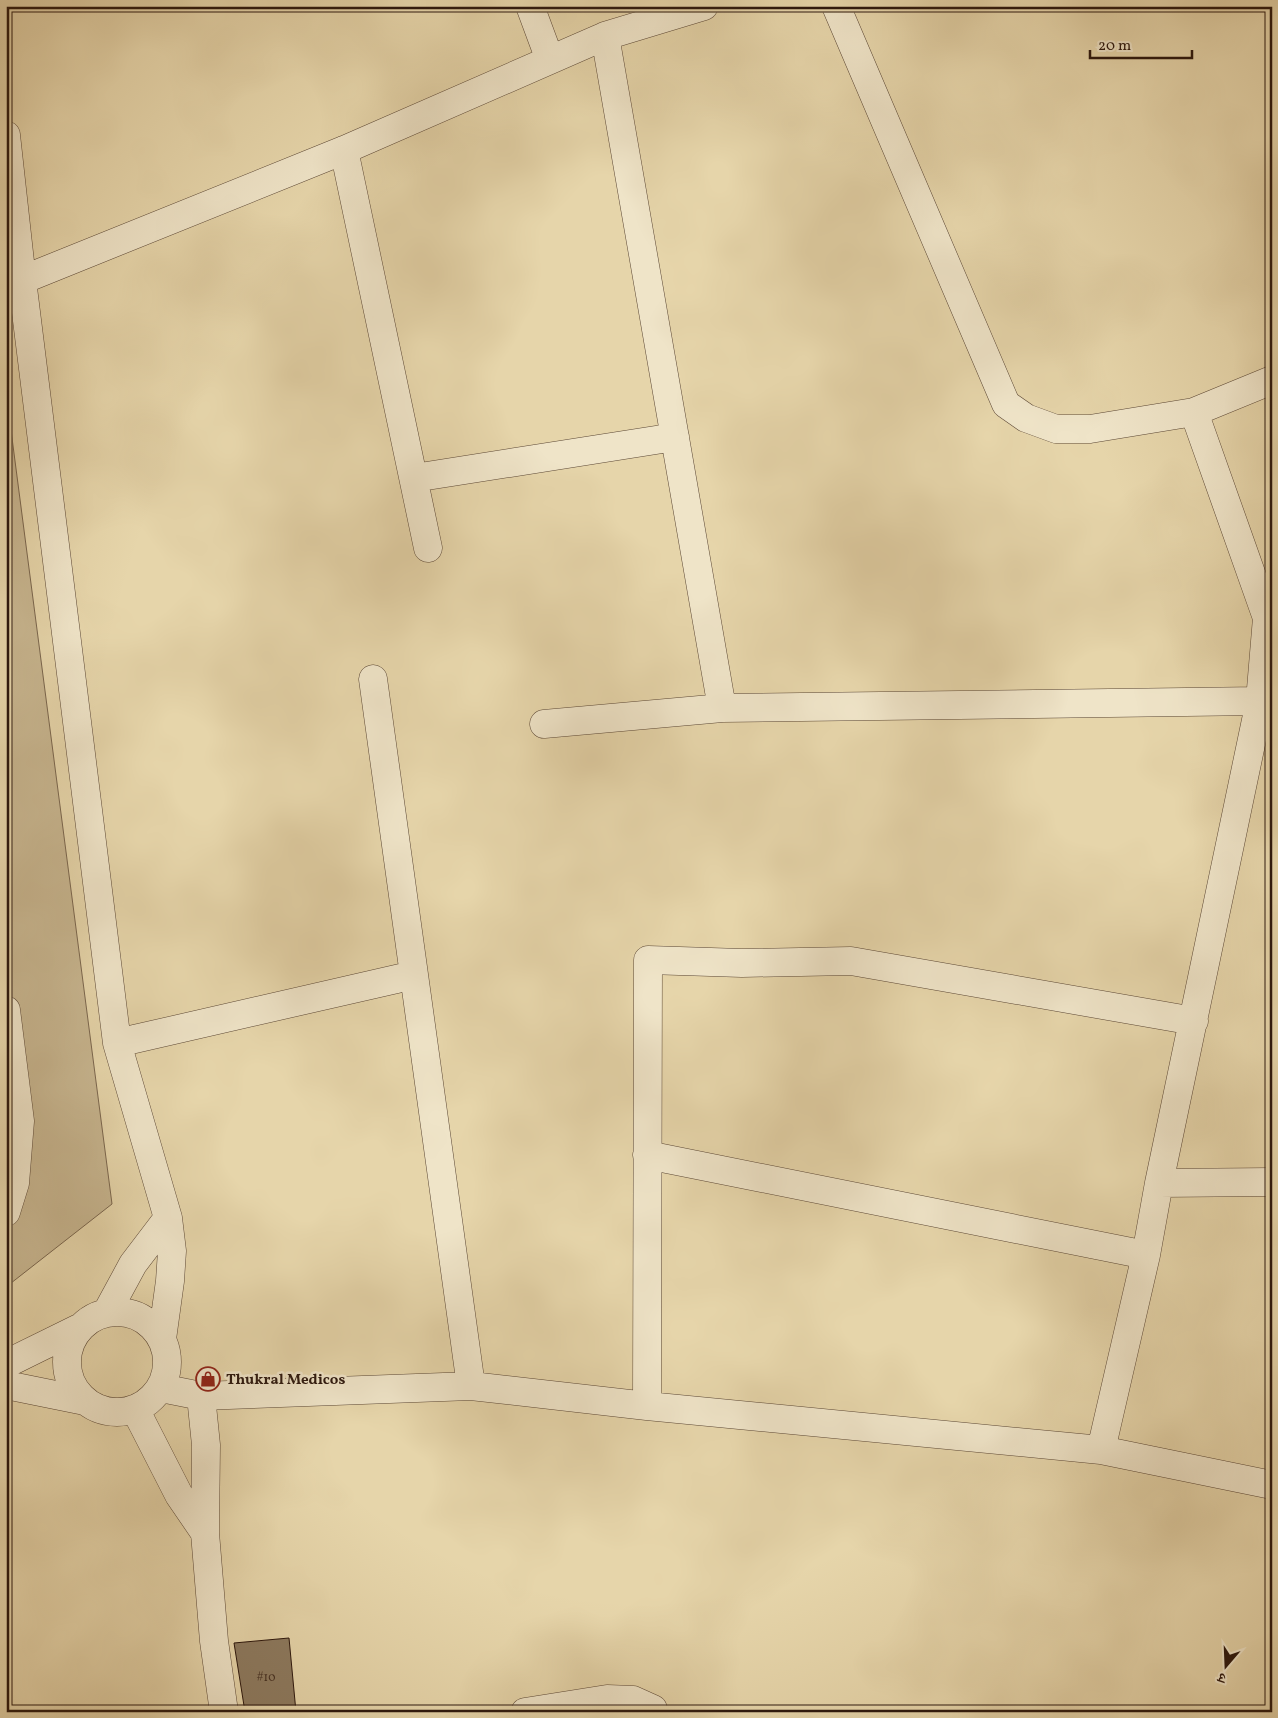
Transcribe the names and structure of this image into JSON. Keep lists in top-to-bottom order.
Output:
{
  "places": {
    "shop": ["Thukral Medicos"]
  },
  "house_numbers": ["#10"],
  "scale_bar": "20 m",
  "north": "bottom"
}
